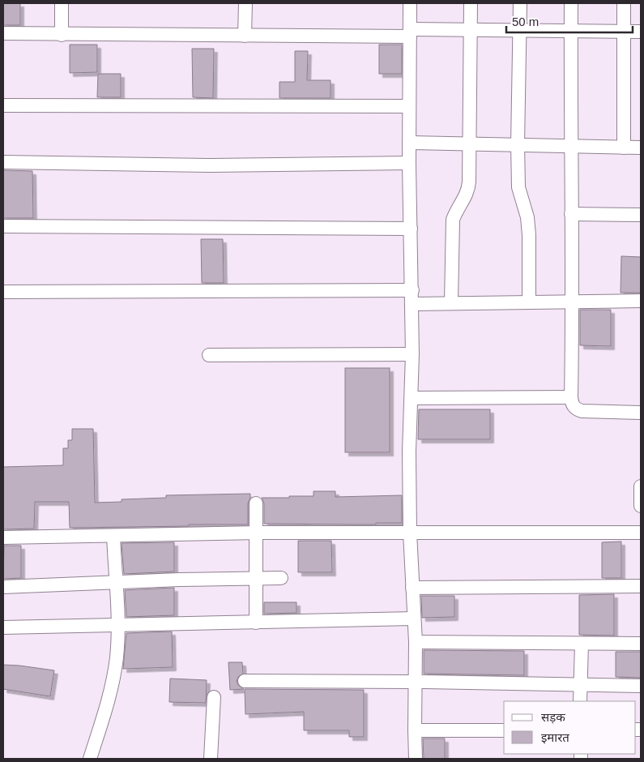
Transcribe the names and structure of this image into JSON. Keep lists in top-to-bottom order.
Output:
{
  "legend": ["सड़क", "इमारत"],
  "scale_bar": "50 m"
}
